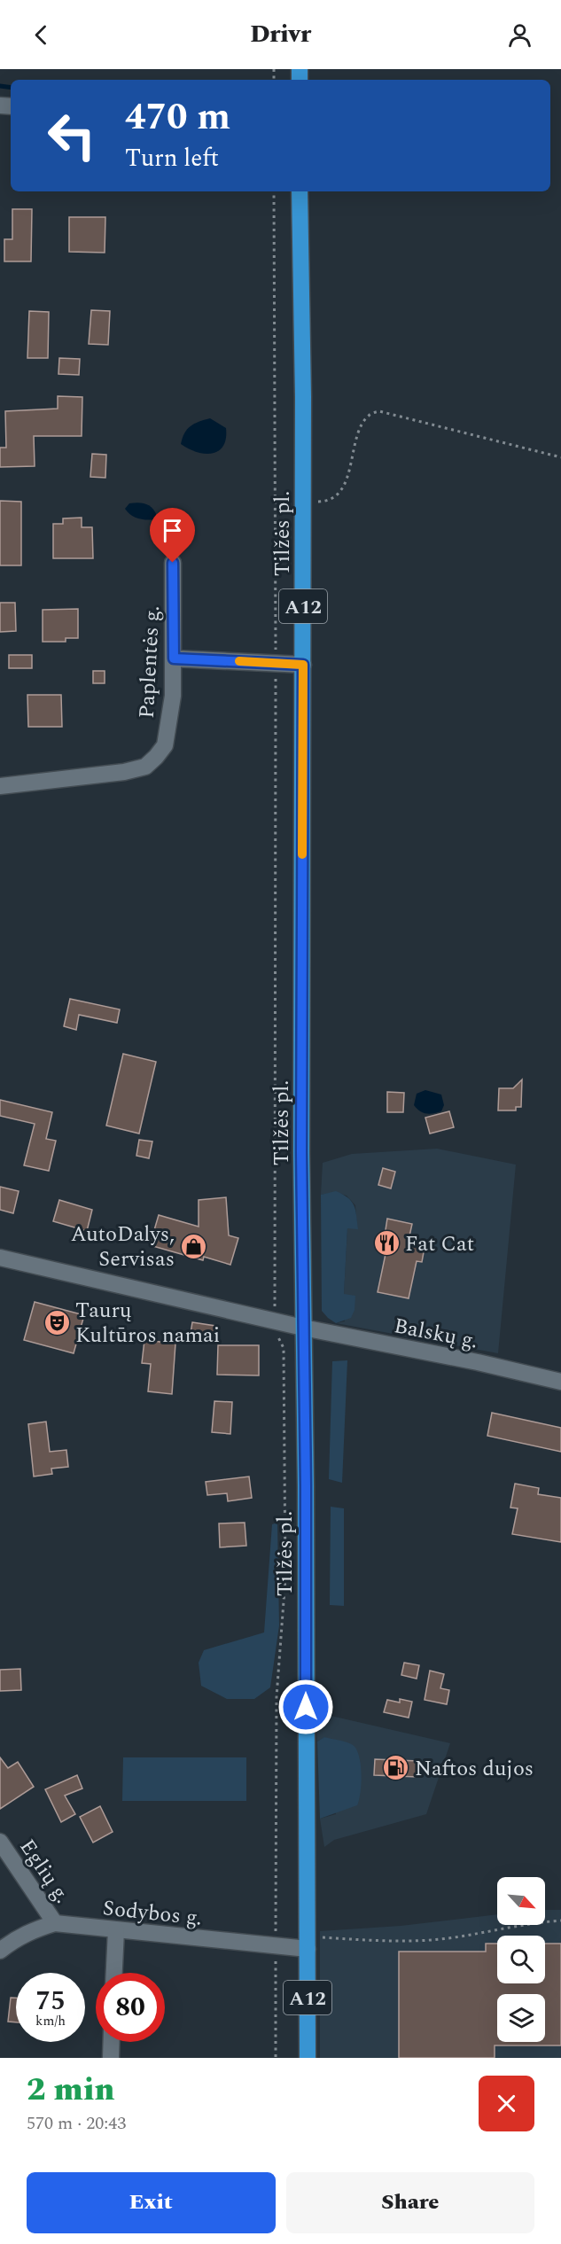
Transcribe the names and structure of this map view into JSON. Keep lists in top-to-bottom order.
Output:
{
  "streets": {
    "highway": ["Tilžės pl.", "A12"],
    "street": [
      "Paplentės g.",
      "Balskų g.",
      "Eglių g.",
      "Sodybos g."
    ]
  },
  "crossings": [
    ["Tilžės pl.", "Balskų g."],
    ["Tilžės pl.", "Sodybos g."],
    ["Eglių g.", "Sodybos g."]
  ],
  "places": {
    "restaurant": ["Fat Cat"],
    "shop": ["AutoDalys, Servisas"],
    "theatre": ["Taurų Kultūros namai"],
    "fuel station": ["Naftos dujos"]
  },
  "north": "bottom right",
  "page": {
    "header": "Drivr",
    "turn": ["470 m", "Turn left"],
    "speed": "75 km/h",
    "limit": "80",
    "heading": ["2 min", "570 m · 20:43"],
    "buttons": ["Exit", "Share"]
  }
}
